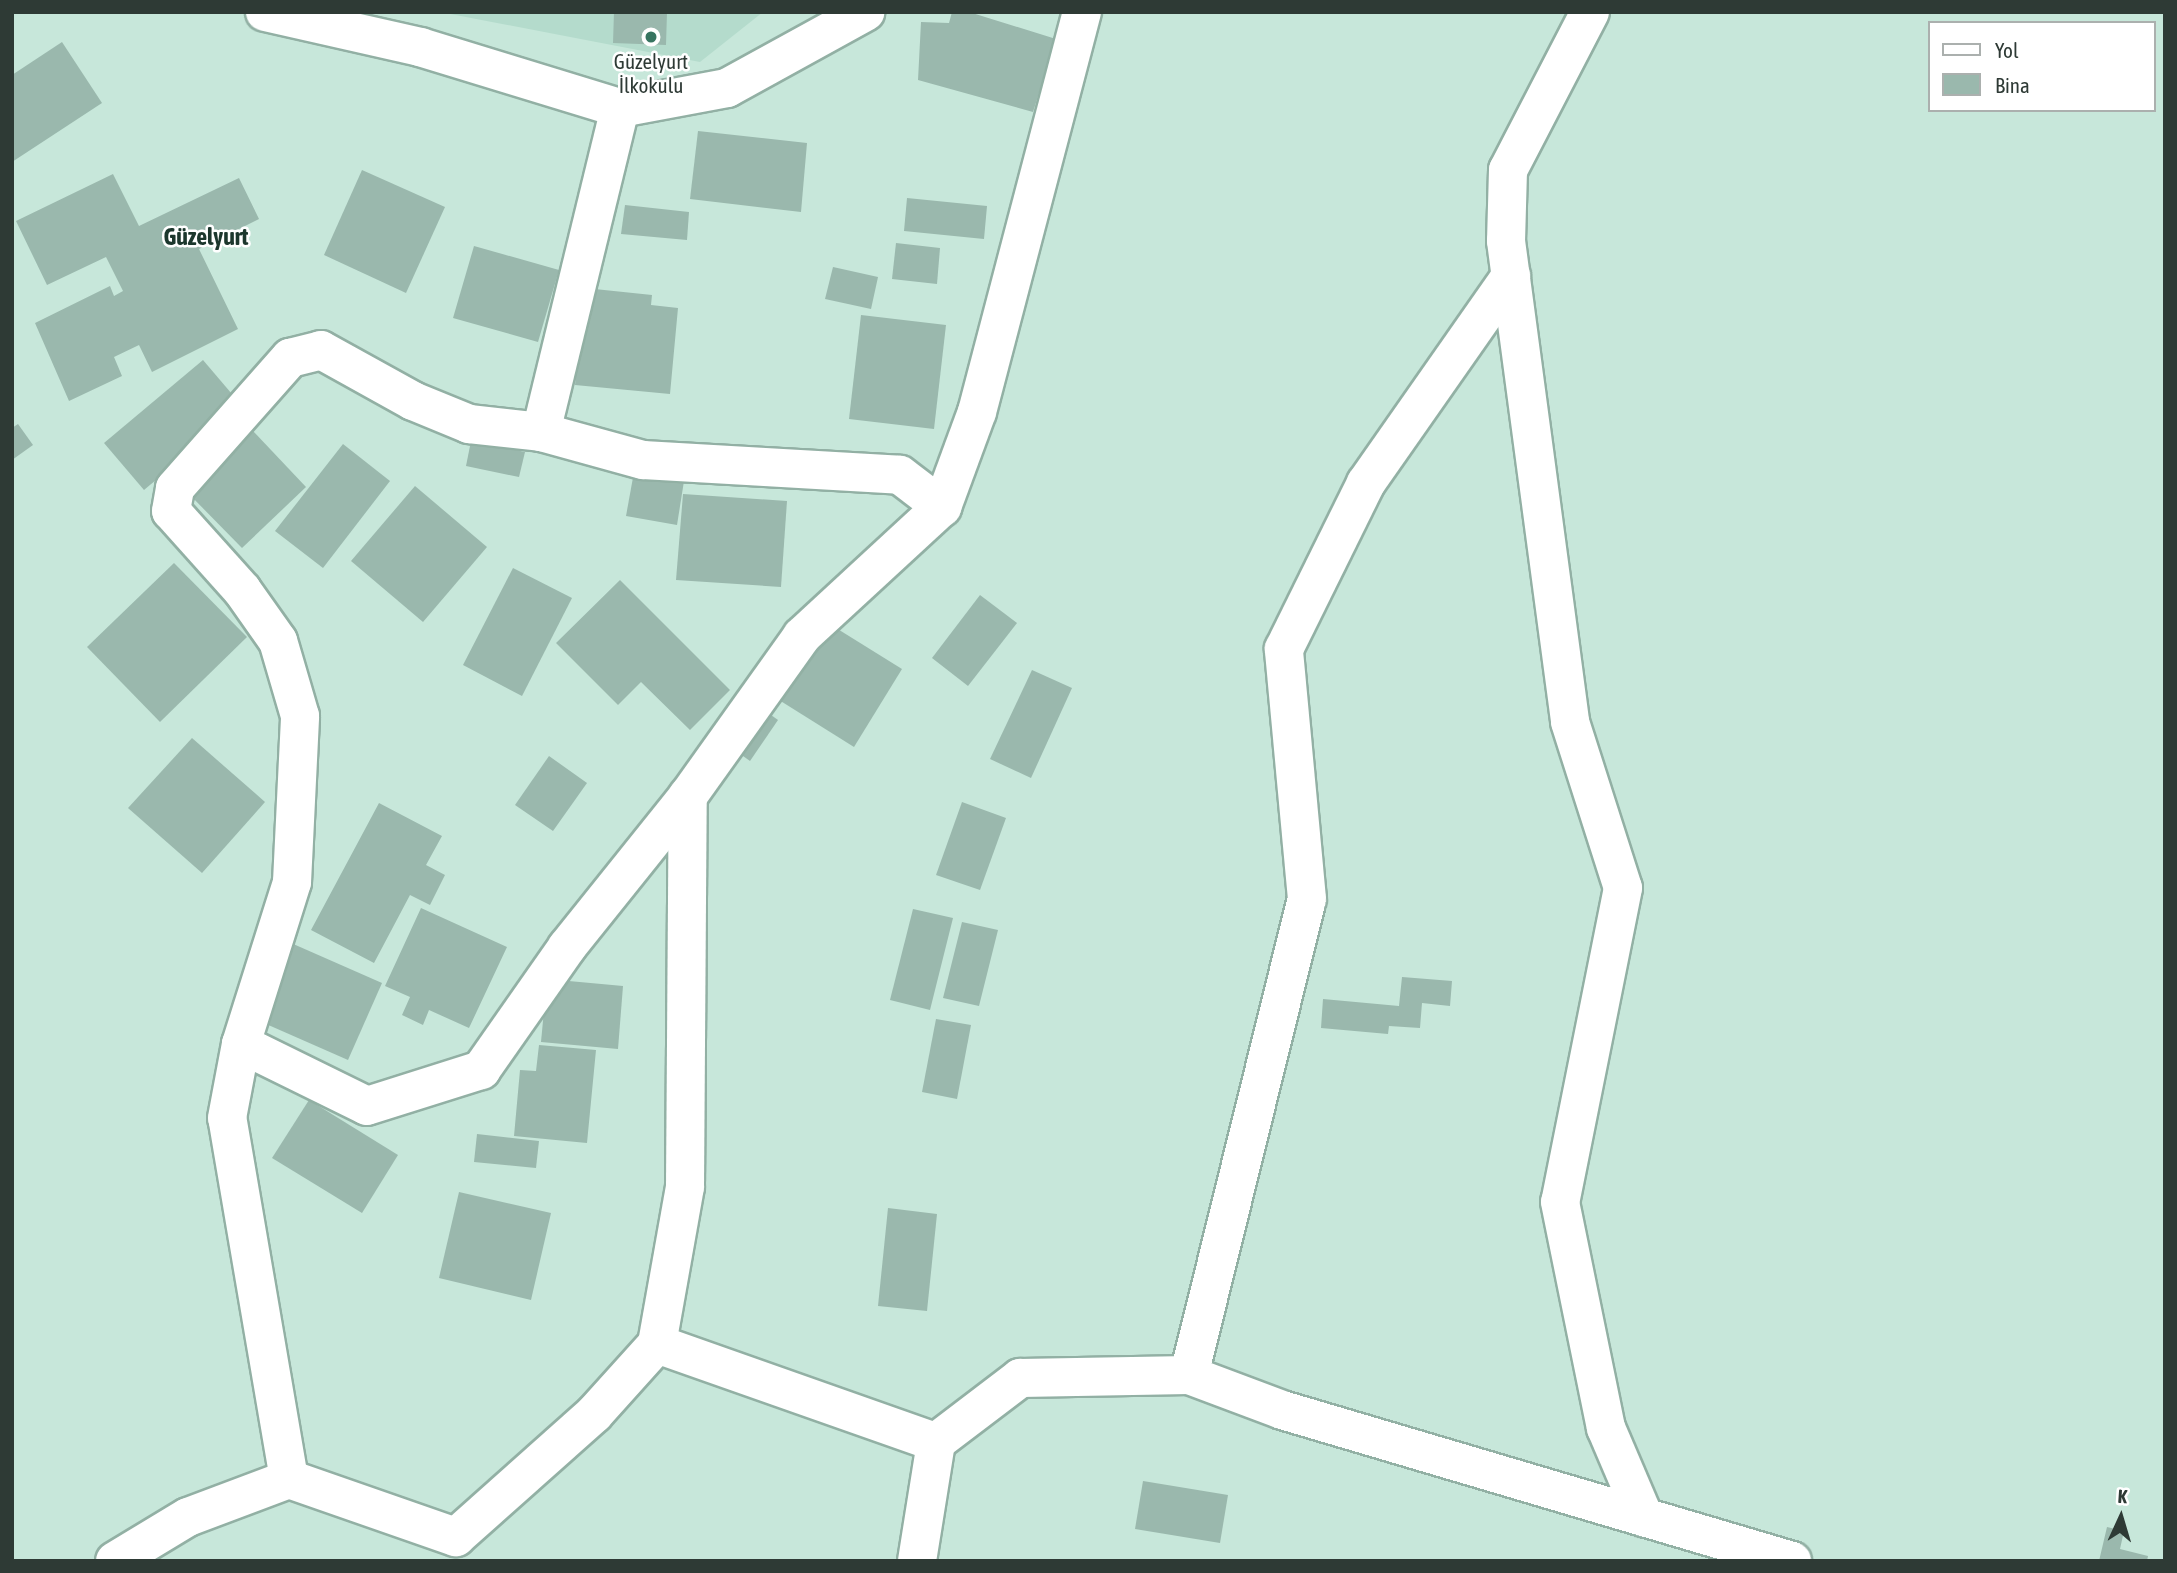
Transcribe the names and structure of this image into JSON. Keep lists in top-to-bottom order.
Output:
{
  "districts": ["Güzelyurt"],
  "places": ["Güzelyurt İlkokulu"],
  "legend": ["Yol", "Bina"],
  "north": "top"
}
